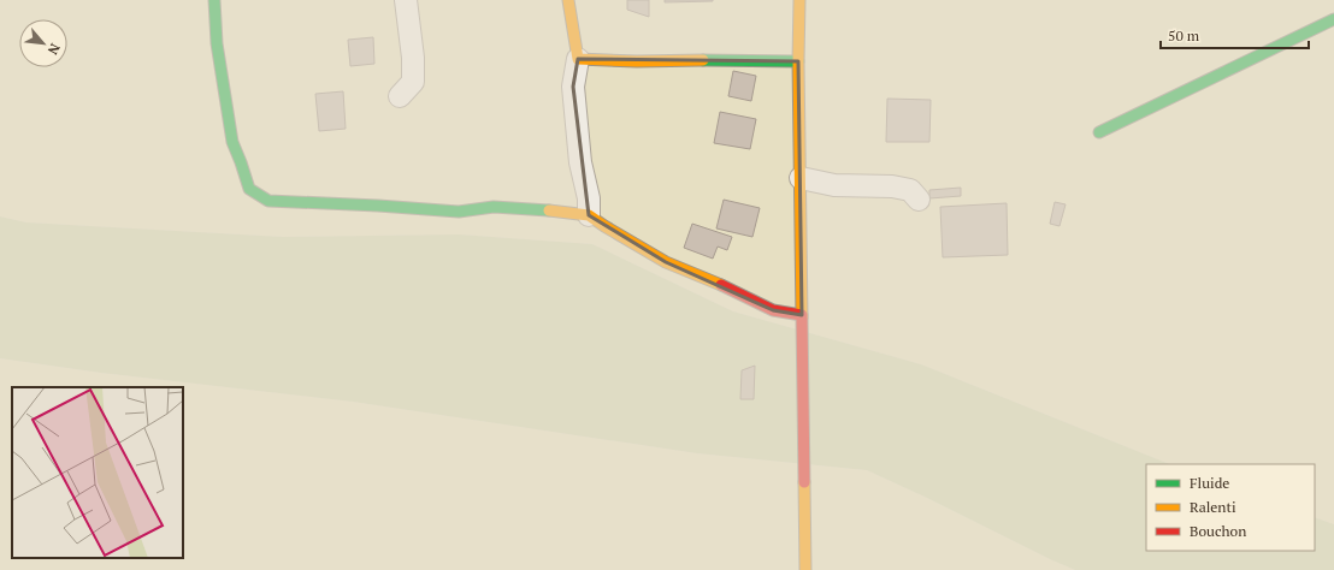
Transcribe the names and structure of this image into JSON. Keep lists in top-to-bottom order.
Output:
{
  "legend": ["Fluide", "Ralenti", "Bouchon"],
  "scale_bar": "50 m",
  "north": "bottom right"
}
